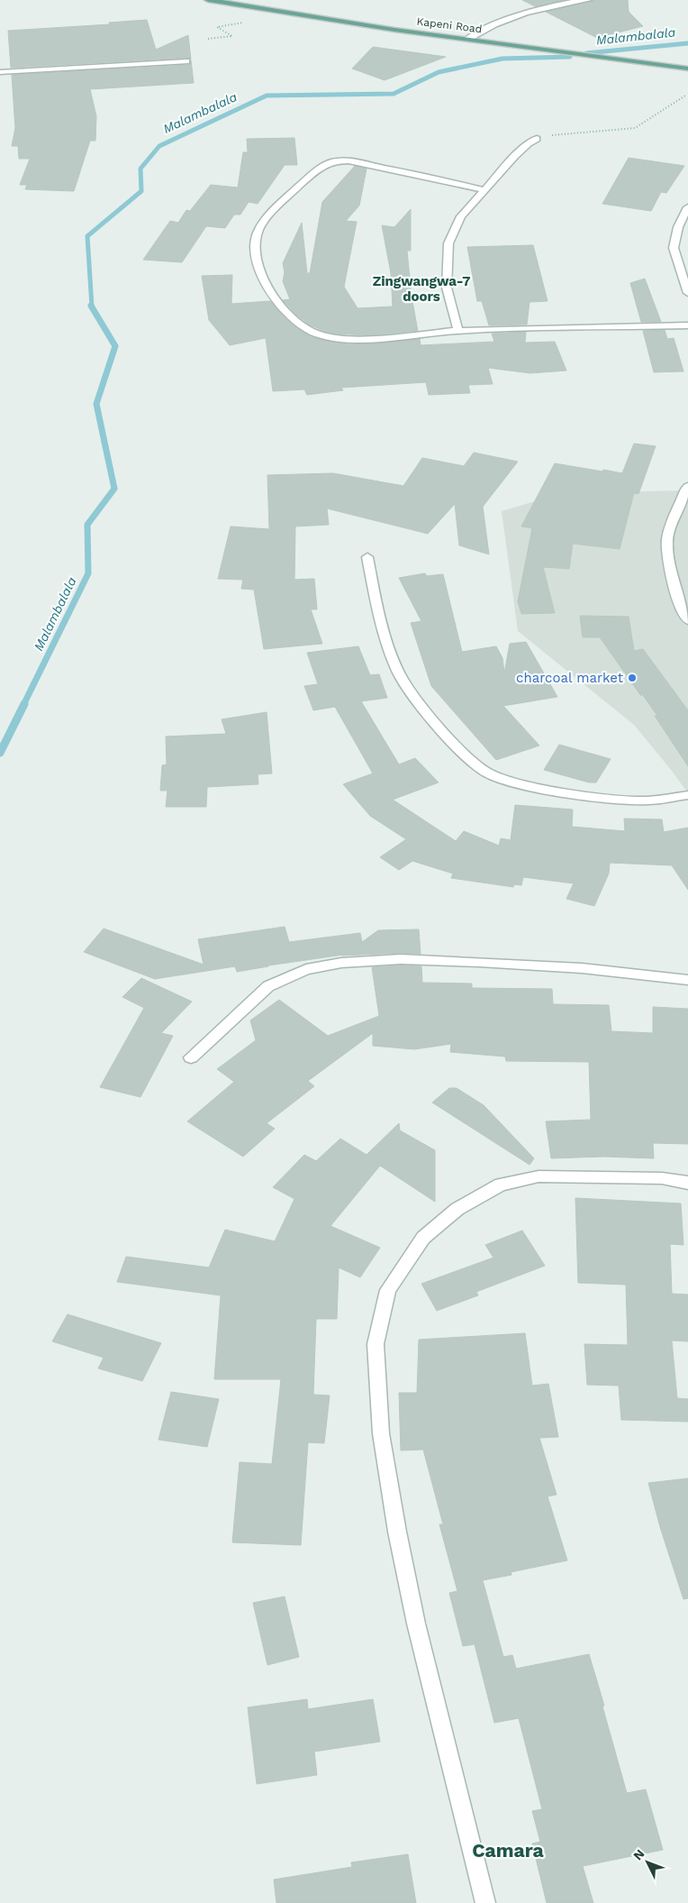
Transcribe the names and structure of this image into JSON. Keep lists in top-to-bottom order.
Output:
{
  "streets": {
    "main road": ["Kapeni Road"]
  },
  "districts": ["Zingwangwa-7 doors", "Camara"],
  "water": ["Malambalala"],
  "places": ["charcoal market"],
  "north": "top left"
}
